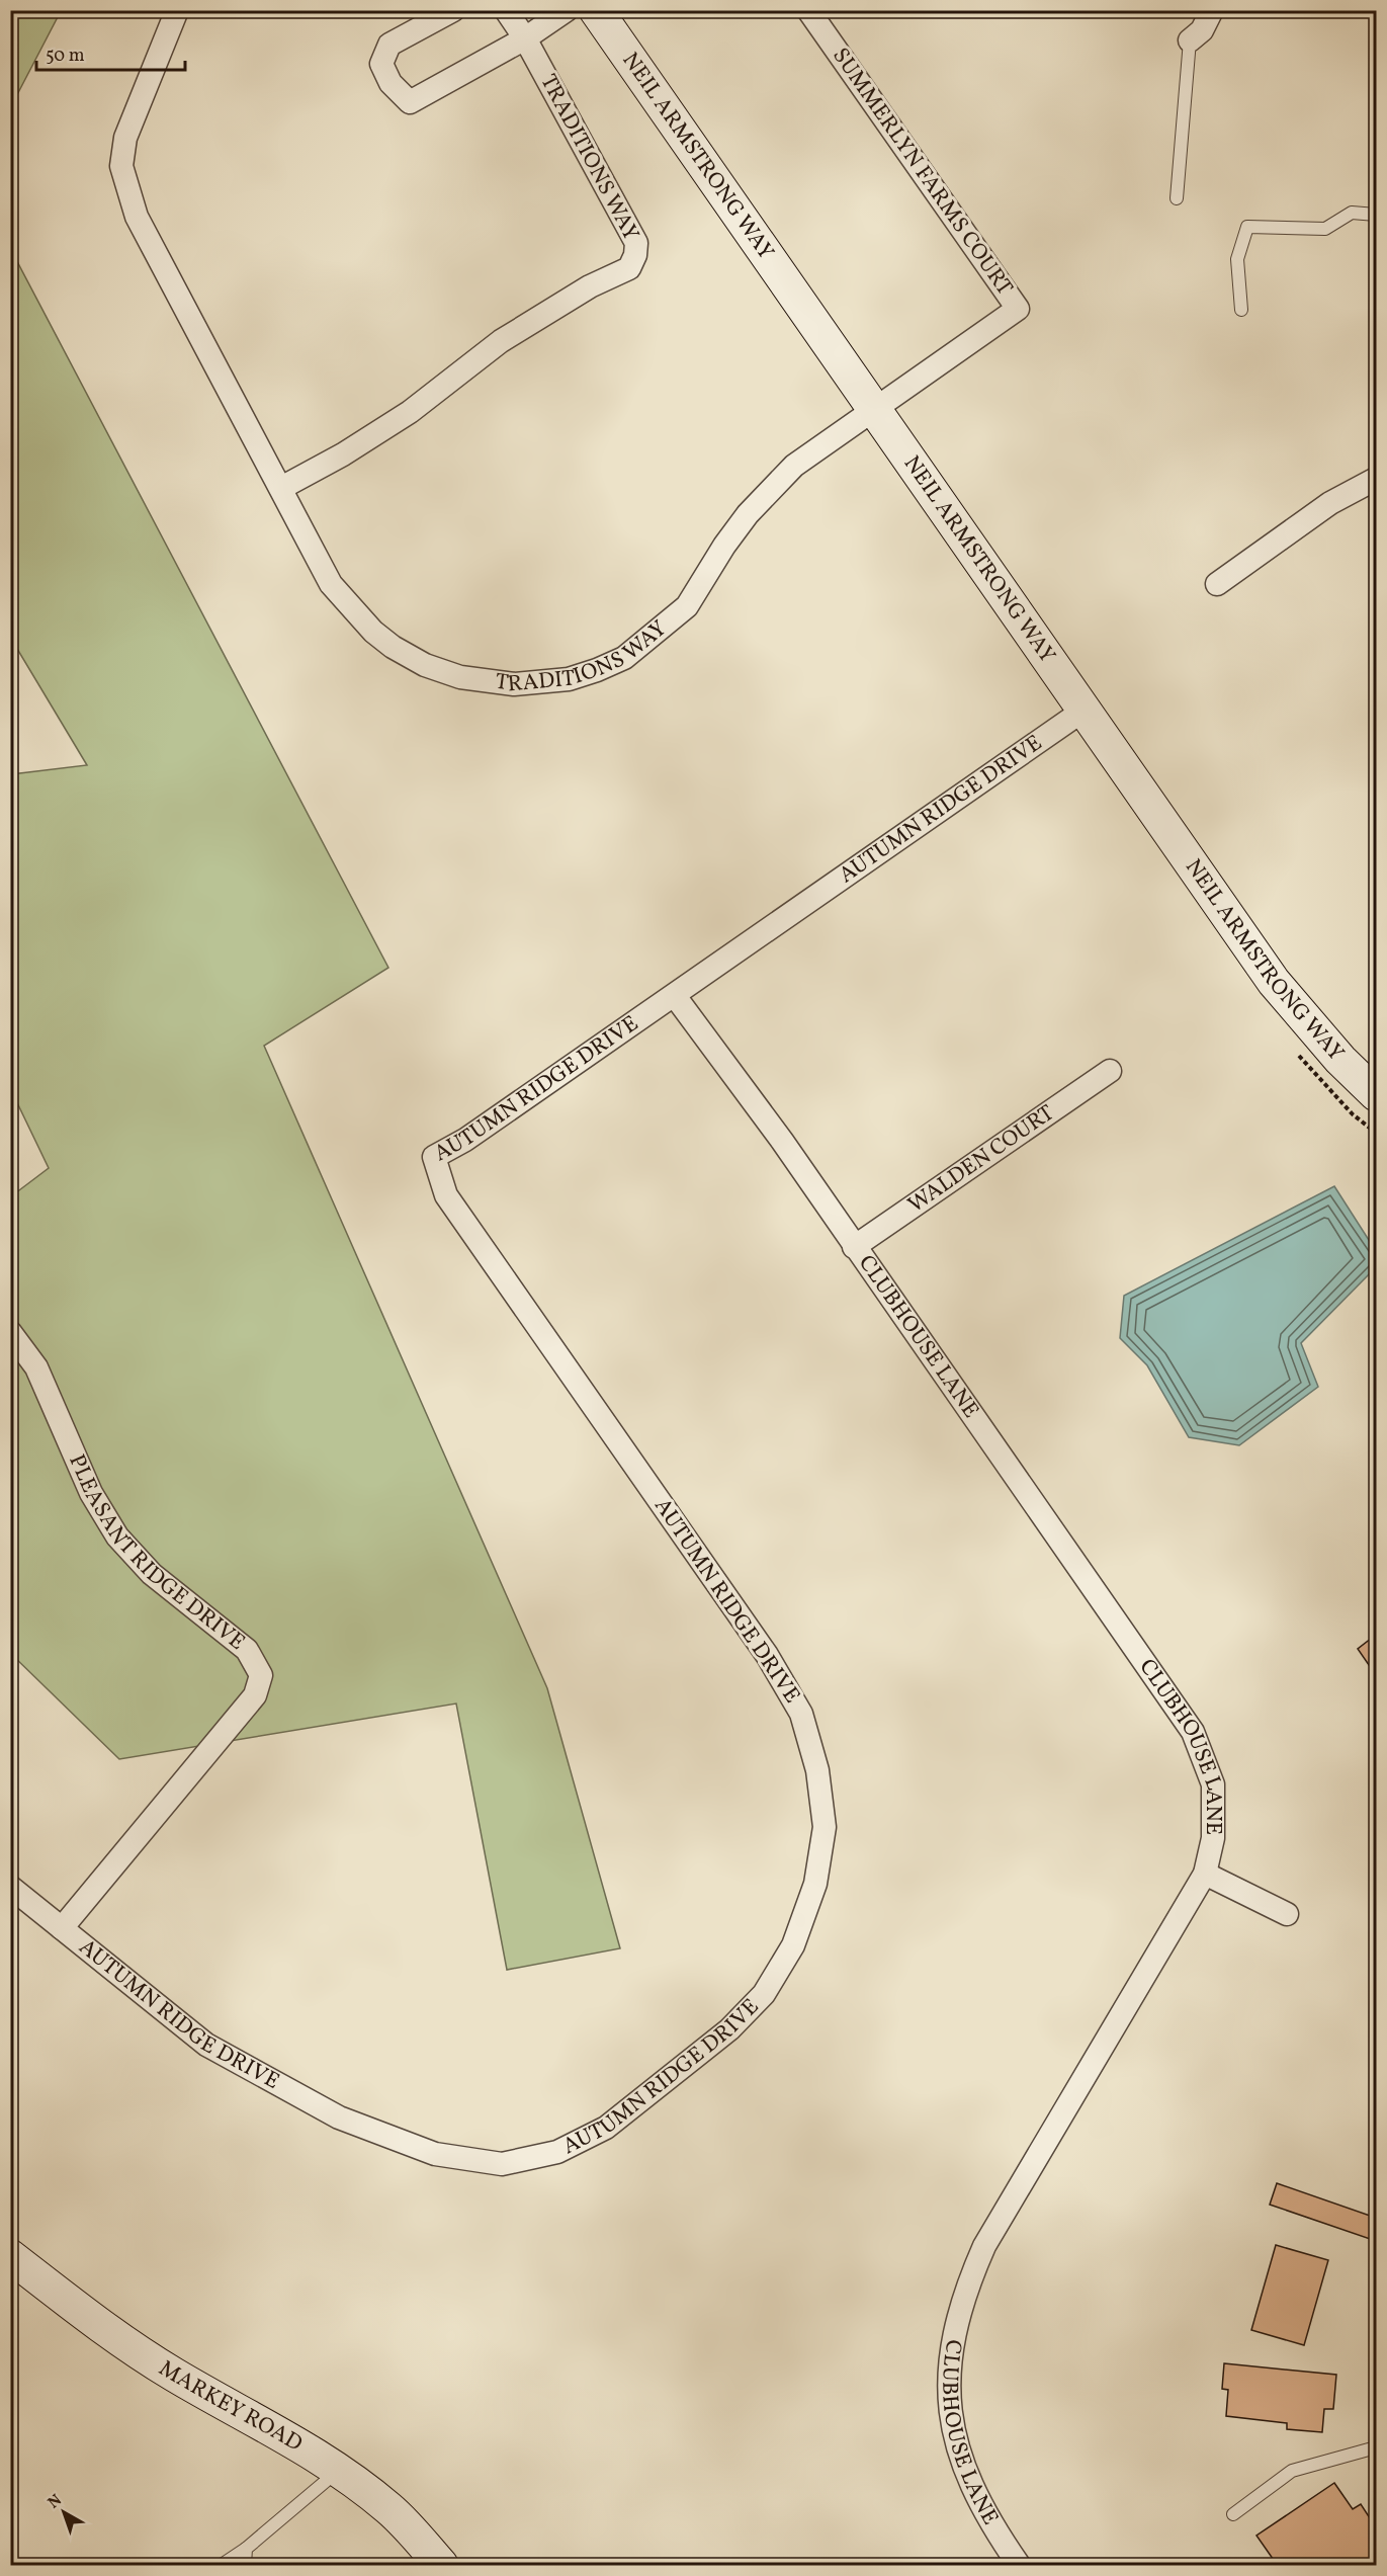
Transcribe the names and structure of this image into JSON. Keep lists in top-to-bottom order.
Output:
{
  "streets": {
    "main road": ["NEIL ARMSTRONG WAY", "MARKEY ROAD"],
    "street": [
      "TRADITIONS WAY",
      "SUMMERLYN FARMS COURT",
      "AUTUMN RIDGE DRIVE",
      "WALDEN COURT",
      "CLUBHOUSE LANE",
      "PLEASANT RIDGE DRIVE"
    ]
  },
  "crossings": [
    ["NEIL ARMSTRONG WAY", "TRADITIONS WAY"],
    ["NEIL ARMSTRONG WAY", "SUMMERLYN FARMS COURT"],
    ["NEIL ARMSTRONG WAY", "AUTUMN RIDGE DRIVE"],
    ["TRADITIONS WAY", "SUMMERLYN FARMS COURT"],
    ["AUTUMN RIDGE DRIVE", "CLUBHOUSE LANE"],
    ["AUTUMN RIDGE DRIVE", "PLEASANT RIDGE DRIVE"],
    ["WALDEN COURT", "CLUBHOUSE LANE"]
  ],
  "scale_bar": "50 m",
  "north": "top left"
}
